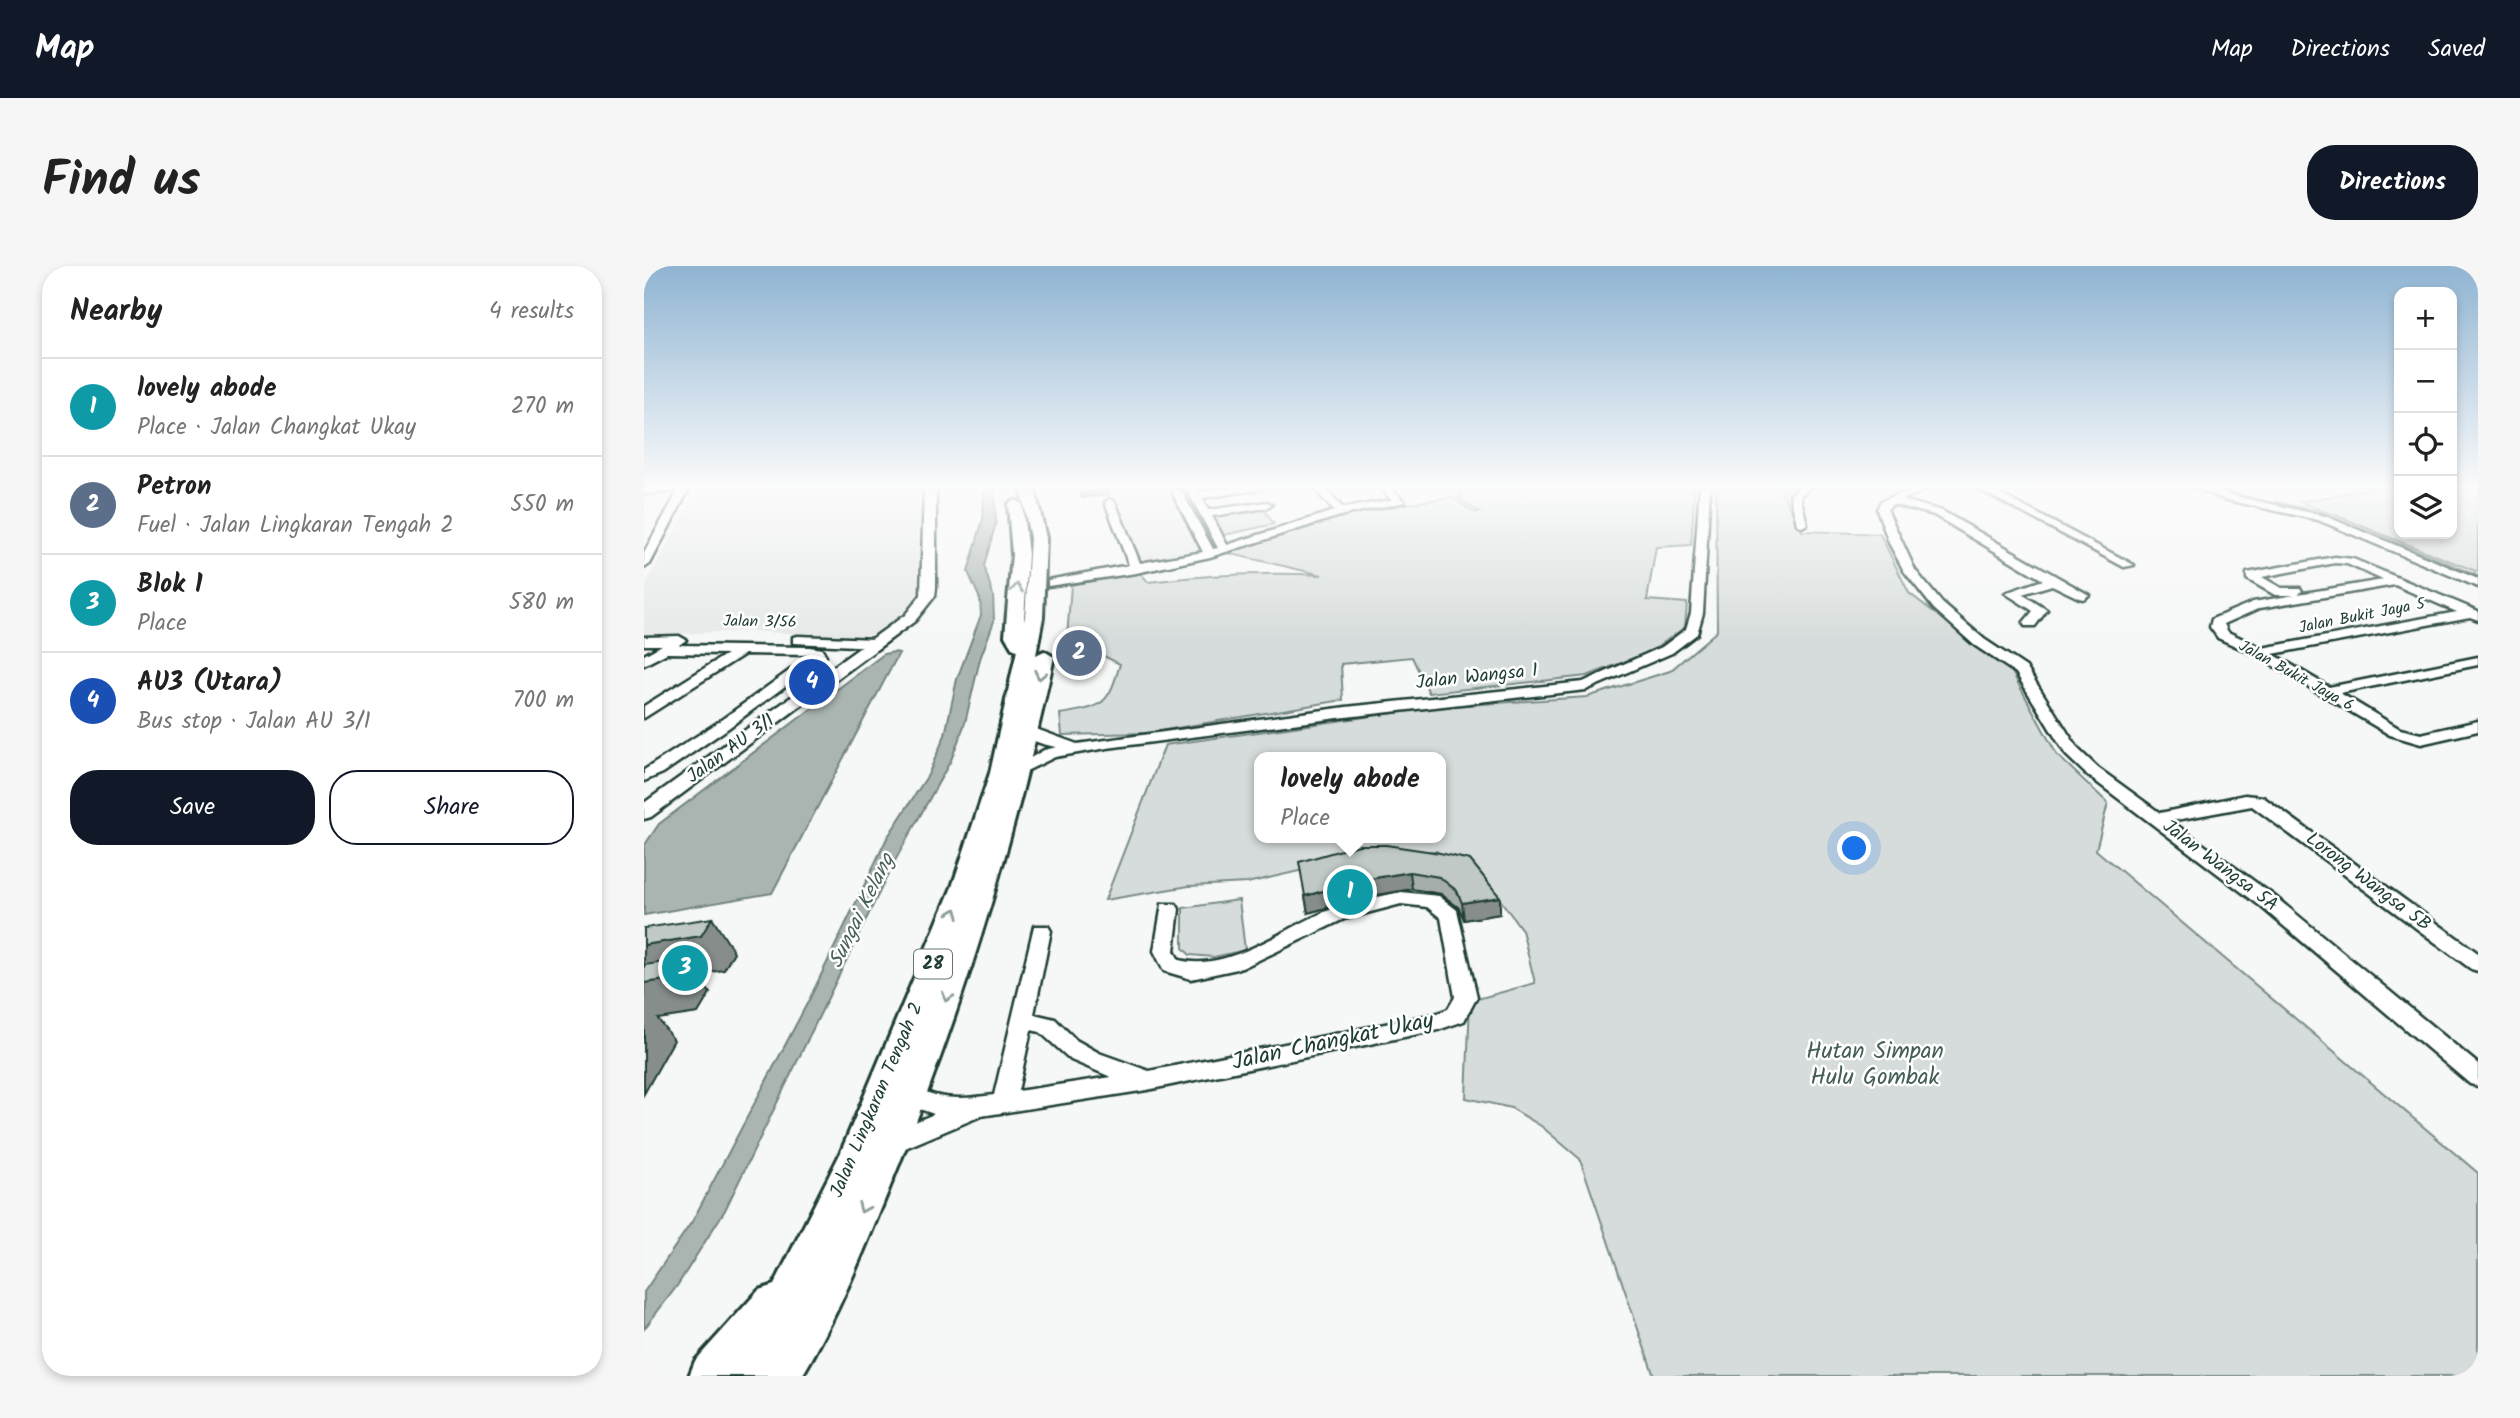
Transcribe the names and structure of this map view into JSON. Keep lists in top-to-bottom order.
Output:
{
  "streets": {
    "highway": ["28", "Jalan Lingkaran Tengah 2"],
    "main road": ["Jalan AU 3/1"],
    "street": [
      "Jalan Bukit Jaya 5",
      "Jalan 3/56",
      "Jalan Bukit Jaya 6",
      "Jalan Wangsa 1",
      "Jalan Wangsa 5A",
      "Lorong Wangsa 5B",
      "Jalan Changkat Ukay"
    ]
  },
  "crossings": [
    ["Jalan Bukit Jaya 5", "Jalan Bukit Jaya 6"],
    ["Jalan 3/56", "Jalan AU 3/1"],
    ["Jalan Wangsa 1", "Jalan Lingkaran Tengah 2"],
    ["Jalan Wangsa 5A", "Lorong Wangsa 5B"],
    ["Jalan Changkat Ukay", "Jalan Lingkaran Tengah 2"]
  ],
  "water": ["Sungai Kelang"],
  "parks": ["Hutan Simpan Hulu Gombak"],
  "page": {
    "header": "Map",
    "nav": ["Map", "Directions", "Saved"],
    "title": "Find us",
    "buttons": [
      "Directions",
      ["Save", "Share"]
    ],
    "heading": ["Nearby", "4 results"],
    "map_buttons": ["+", "−"],
    "list": [
      {
        "mark": "1",
        "name": "lovely abode",
        "note": "Place · Jalan Changkat Ukay",
        "value": "270 m"
      },
      {
        "mark": "2",
        "name": "Petron",
        "note": "Fuel · Jalan Lingkaran Tengah 2",
        "value": "550 m"
      },
      {
        "mark": "3",
        "name": "Blok 1",
        "note": "Place",
        "value": "580 m"
      },
      {
        "mark": "4",
        "name": "AU3 (Utara)",
        "note": "Bus stop · Jalan AU 3/1",
        "value": "700 m"
      }
    ],
    "pins": [
      "2",
      "4",
      "1",
      "3"
    ],
    "popup": ["lovely abode", "Place"]
  }
}
